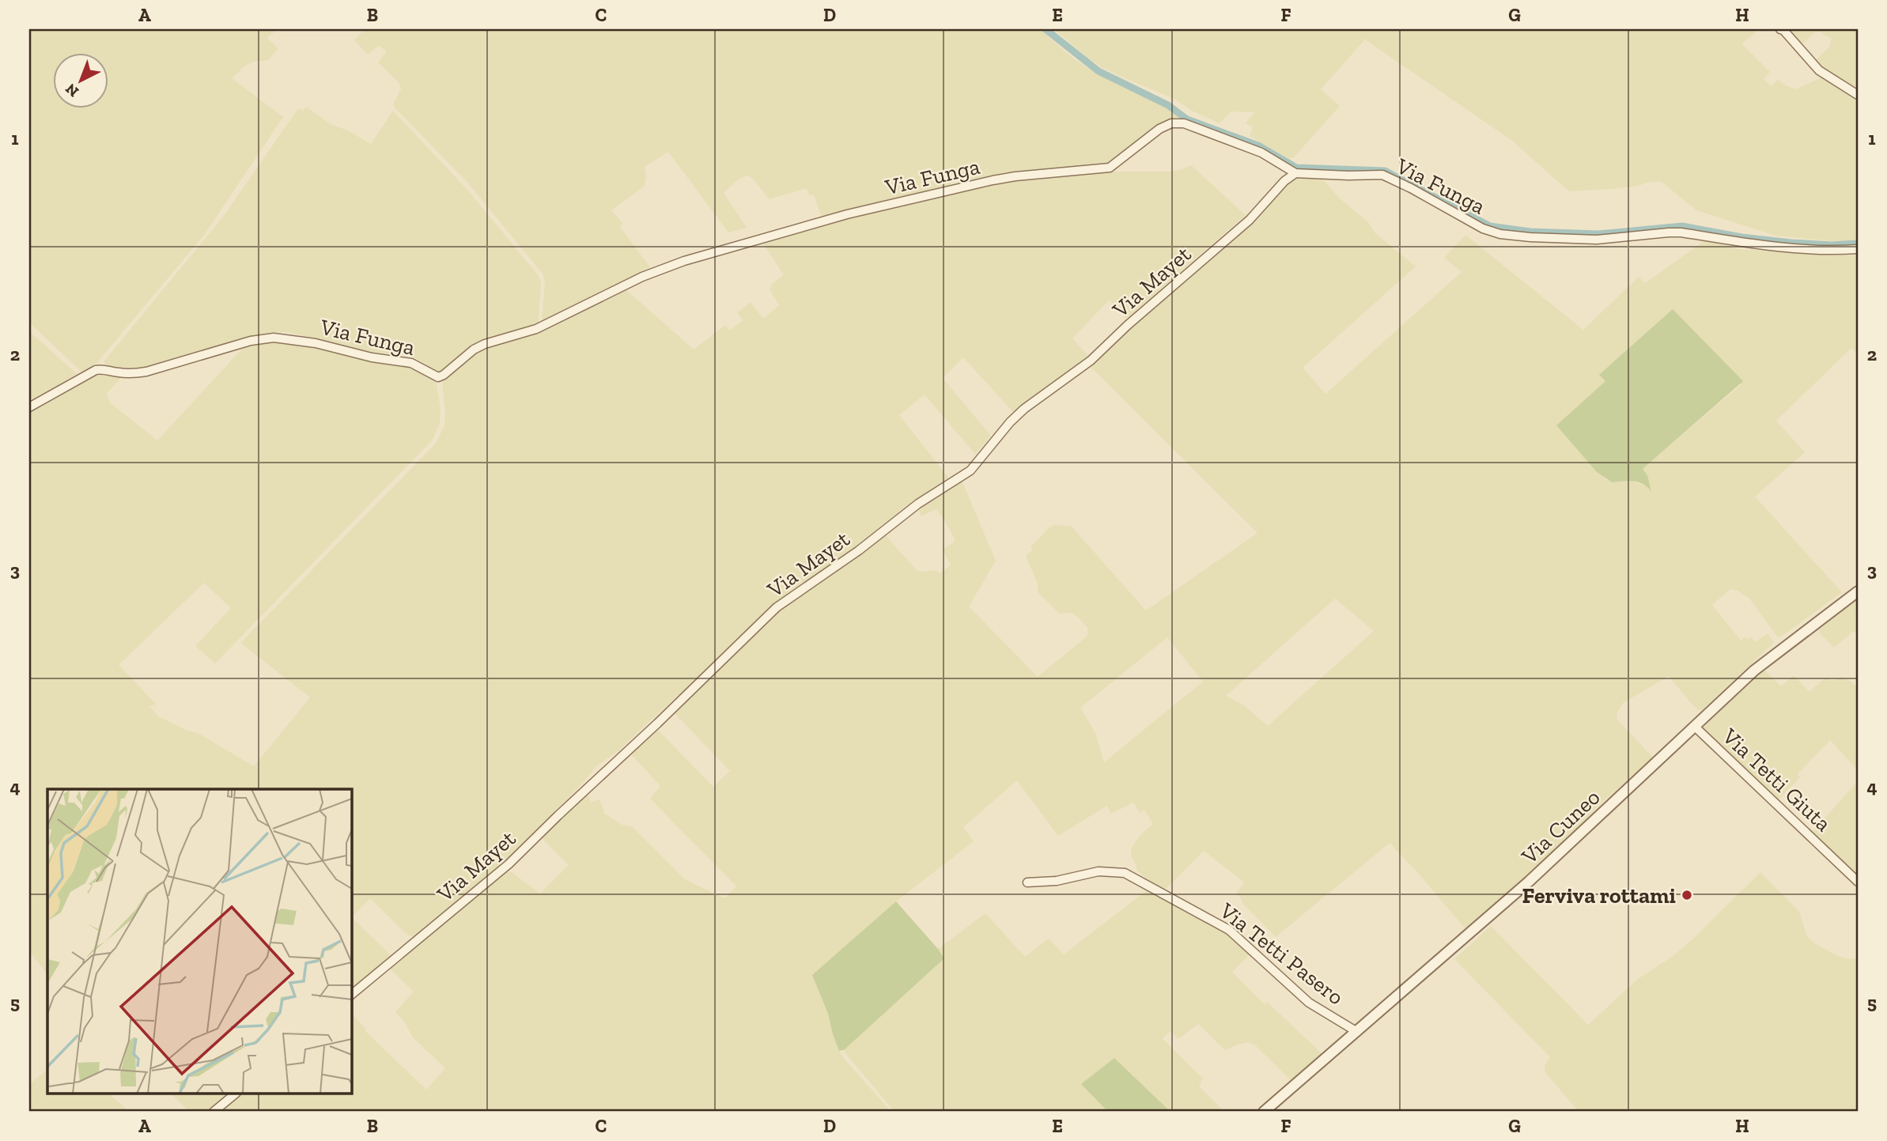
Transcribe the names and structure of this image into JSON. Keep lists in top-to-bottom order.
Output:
{
  "streets": {
    "street": [
      "Via Funga",
      "Via Mayet",
      "Via Tetti Giuta",
      "Via Cuneo",
      "Via Tetti Pasero"
    ]
  },
  "crossings": [
    ["Via Funga", "Via Mayet"],
    ["Via Tetti Giuta", "Via Cuneo"],
    ["Via Cuneo", "Via Tetti Pasero"]
  ],
  "places": ["Ferviva rottami"],
  "north": "bottom left",
  "grid": {
    "columns": [
      "A",
      "B",
      "C",
      "D",
      "E",
      "F",
      "G",
      "H"
    ],
    "rows": [
      "1",
      "2",
      "3",
      "4",
      "5"
    ]
  }
}
